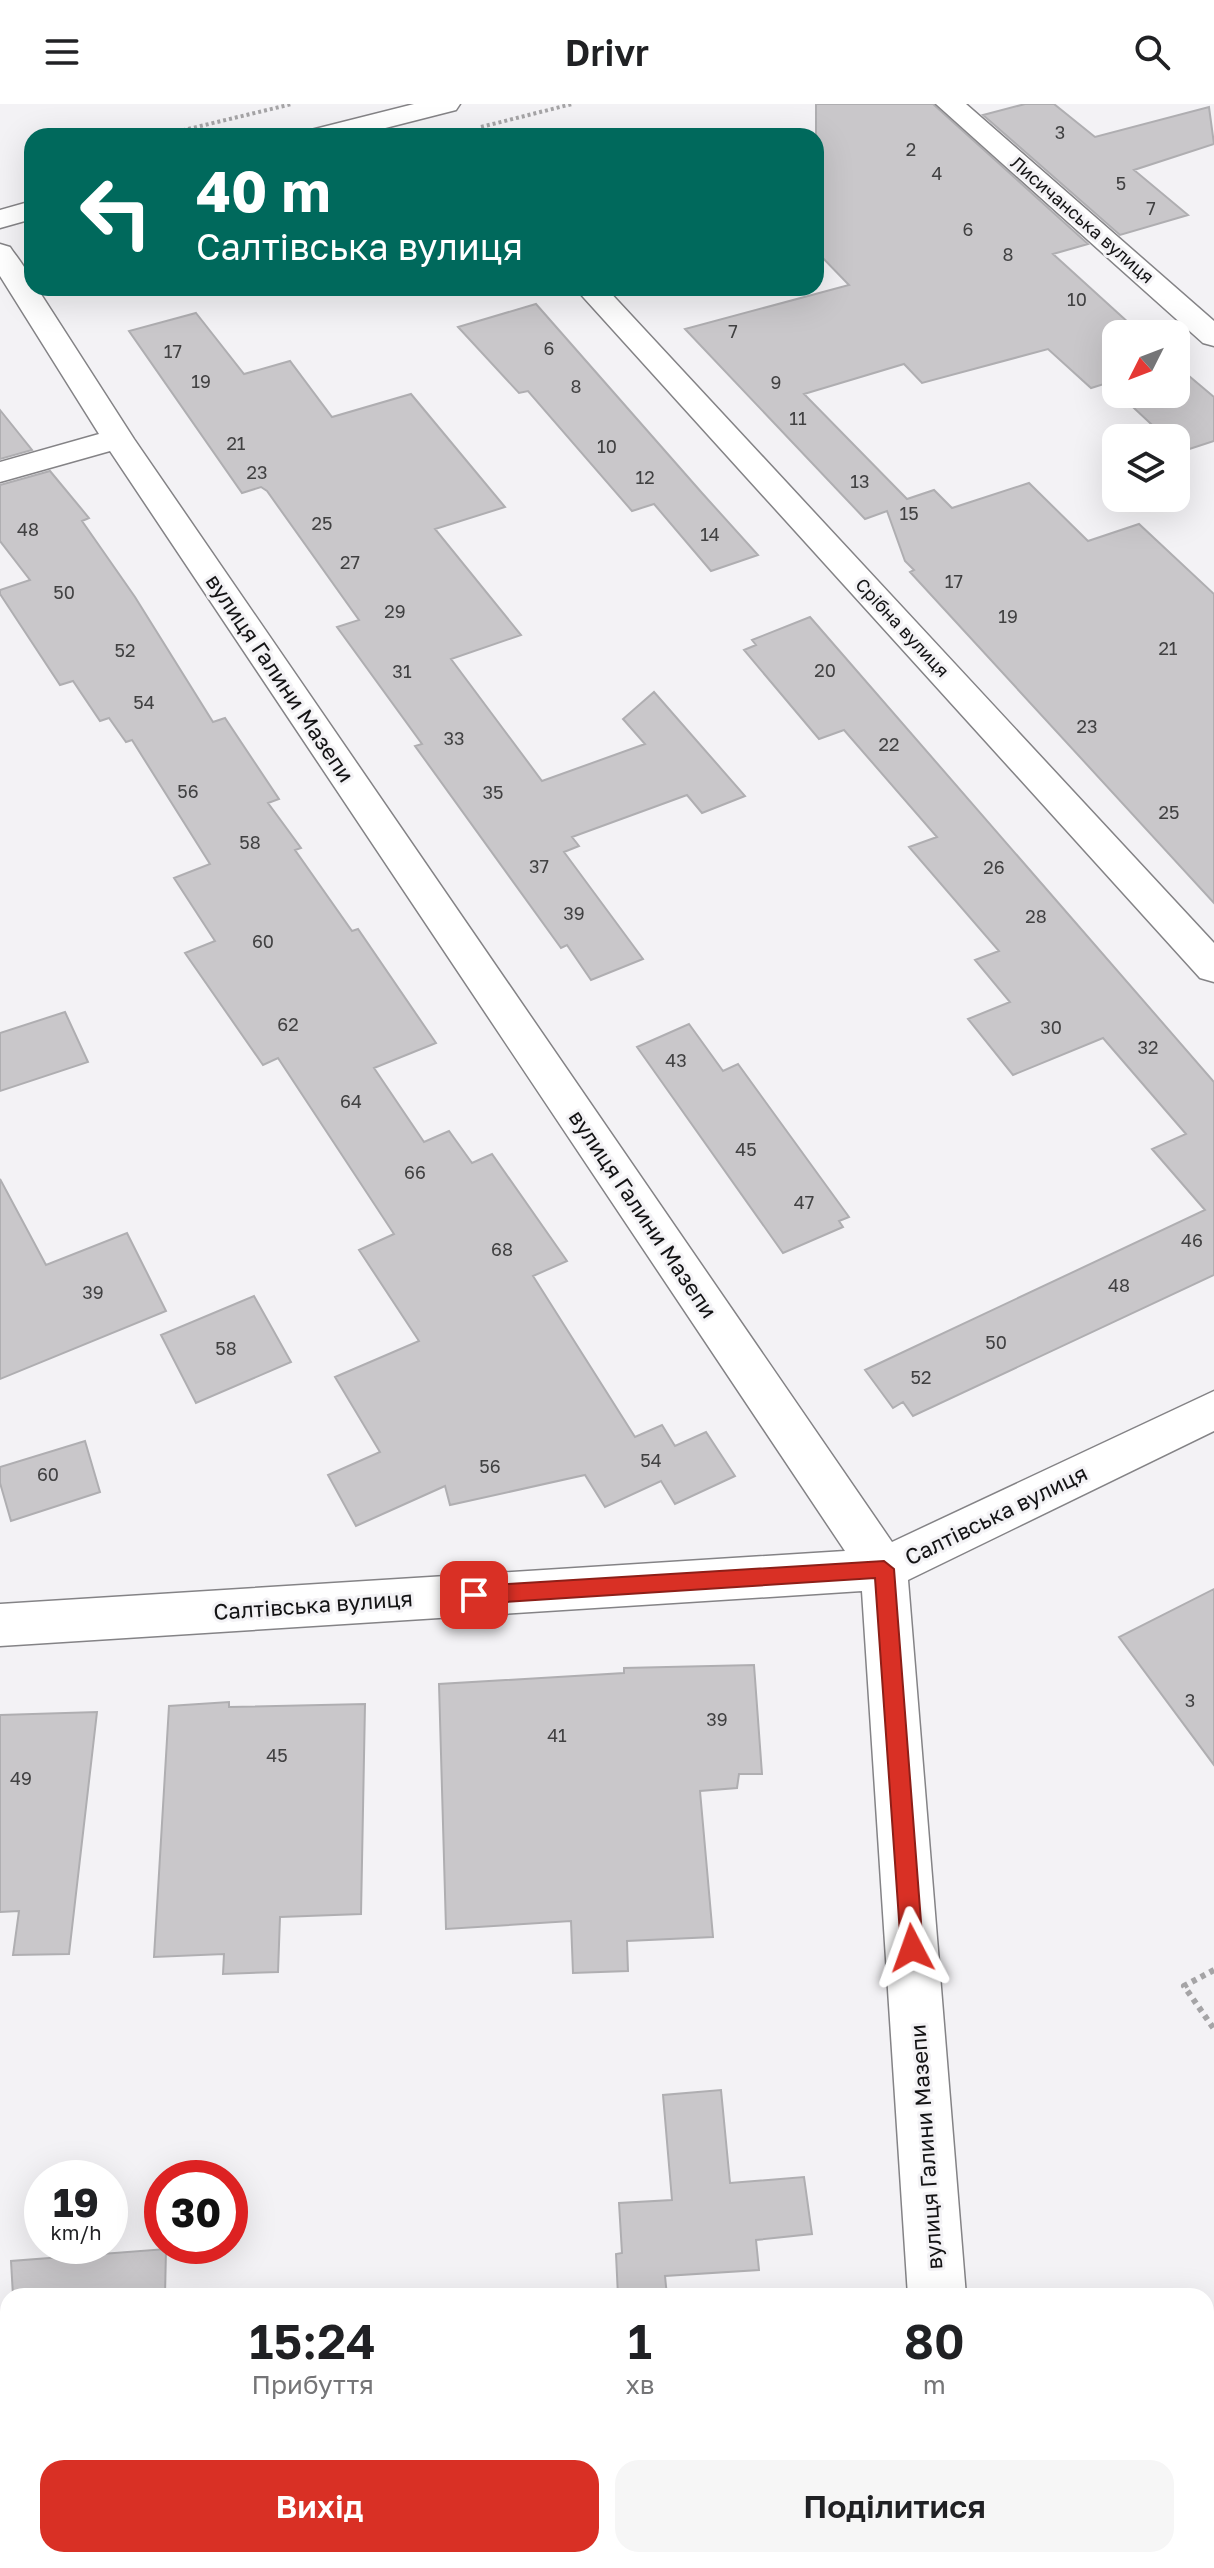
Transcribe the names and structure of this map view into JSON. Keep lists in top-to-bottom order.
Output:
{
  "streets": {
    "street": [
      "Лисичанська вулиця",
      "Срібна вулиця",
      "вулиця Галини Мазепи",
      "Салтівська вулиця"
    ]
  },
  "crossings": [
    ["вулиця Галини Мазепи", "Салтівська вулиця"]
  ],
  "house_numbers": [
    "3",
    "2",
    "4",
    "5",
    "7",
    "6",
    "8",
    "10",
    "7",
    "6",
    "17",
    "19",
    "9",
    "8",
    "11",
    "21",
    "10",
    "23",
    "12",
    "13",
    "15",
    "25",
    "48",
    "14",
    "27",
    "17",
    "50",
    "29",
    "19",
    "21",
    "52",
    "20",
    "31",
    "54",
    "23",
    "33",
    "22",
    "56",
    "35",
    "25",
    "58",
    "37",
    "26",
    "39",
    "28",
    "60",
    "62",
    "30",
    "32",
    "43",
    "64",
    "45",
    "66",
    "47",
    "46",
    "68",
    "48",
    "39",
    "50",
    "58",
    "52",
    "54",
    "56",
    "60",
    "3",
    "39",
    "41",
    "45",
    "49"
  ],
  "north": "bottom left",
  "page": {
    "header": "Drivr",
    "turn": ["40 m", "Салтівська вулиця"],
    "speed": "19 km/h",
    "limit": "30",
    "eta": [
      "15:24",
      "Прибуття",
      "1",
      "хв",
      "80",
      "m"
    ],
    "buttons": ["Вихід", "Поділитися"]
  }
}
